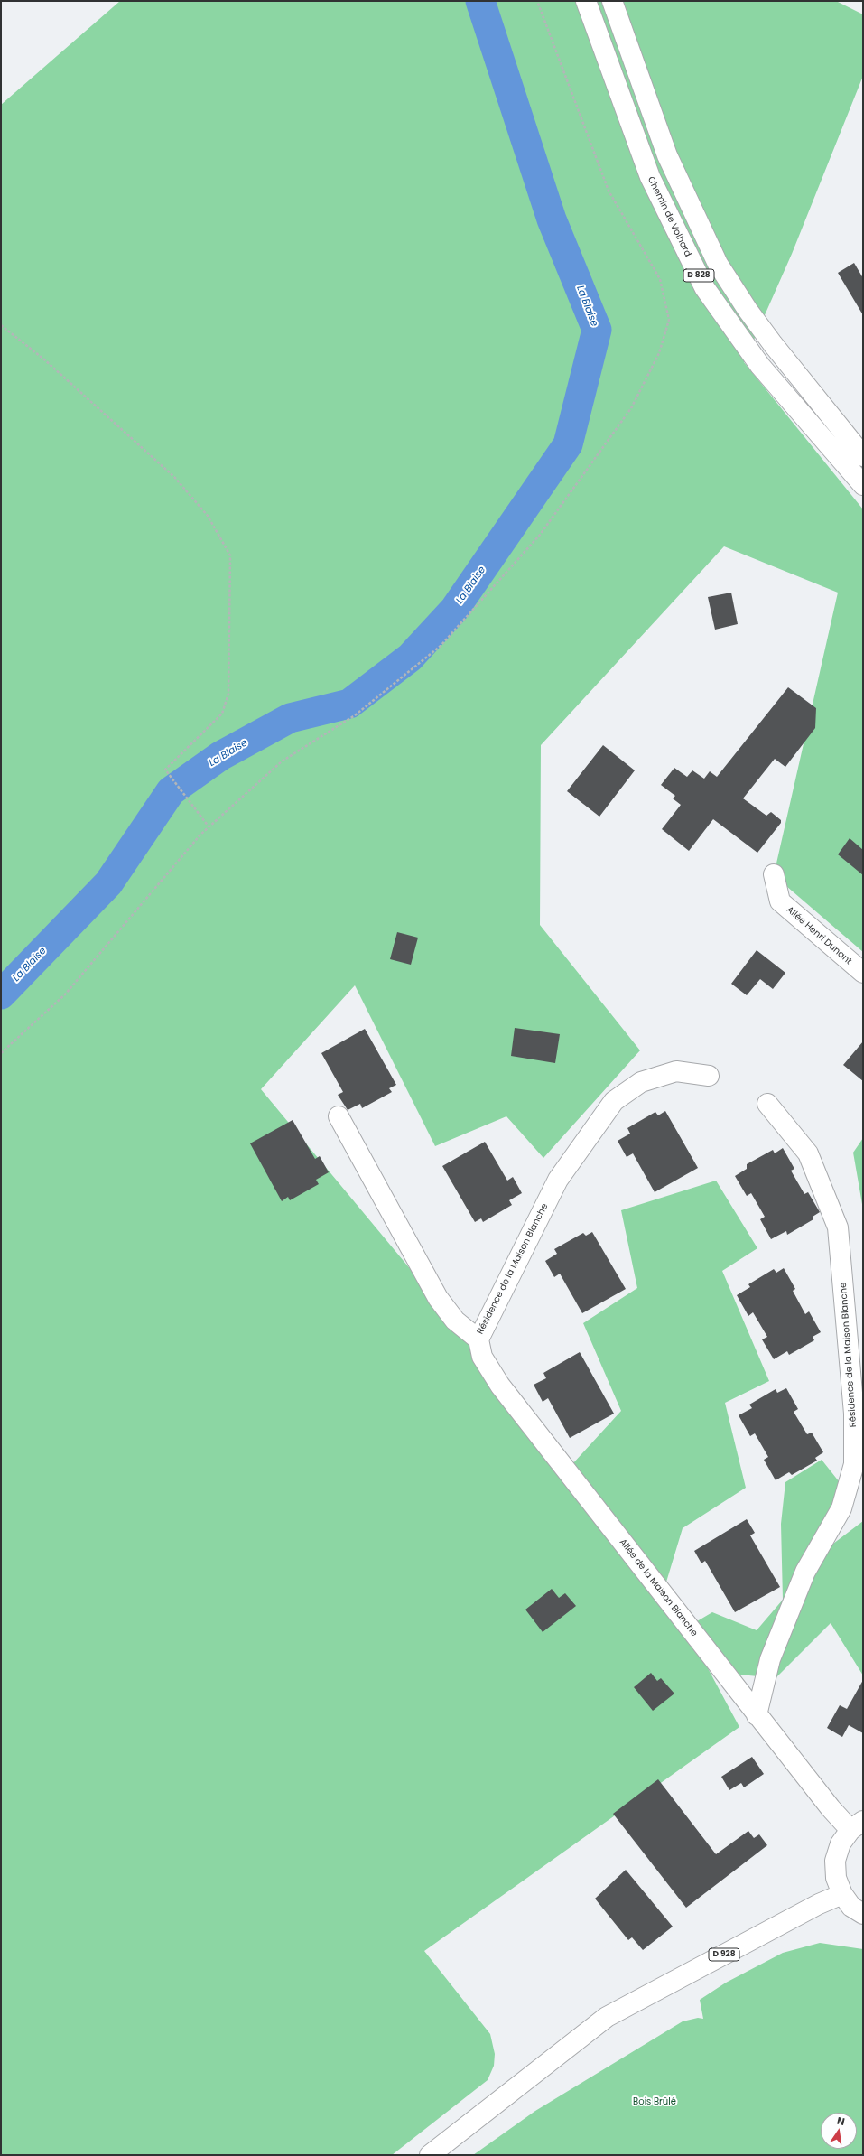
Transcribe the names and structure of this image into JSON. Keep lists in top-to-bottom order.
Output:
{
  "streets": {
    "street": [
      "Chemin de Volhard",
      "D 828",
      "Allée Henri Dunant",
      "Résidence de la Maison Blanche",
      "Allée de la Maison Blanche",
      "D 928"
    ]
  },
  "crossings": [
    ["Résidence de la Maison Blanche", "Allée de la Maison Blanche"]
  ],
  "water": ["La Blaise"],
  "parks": ["Bois Brûlé"],
  "north": "top"
}
